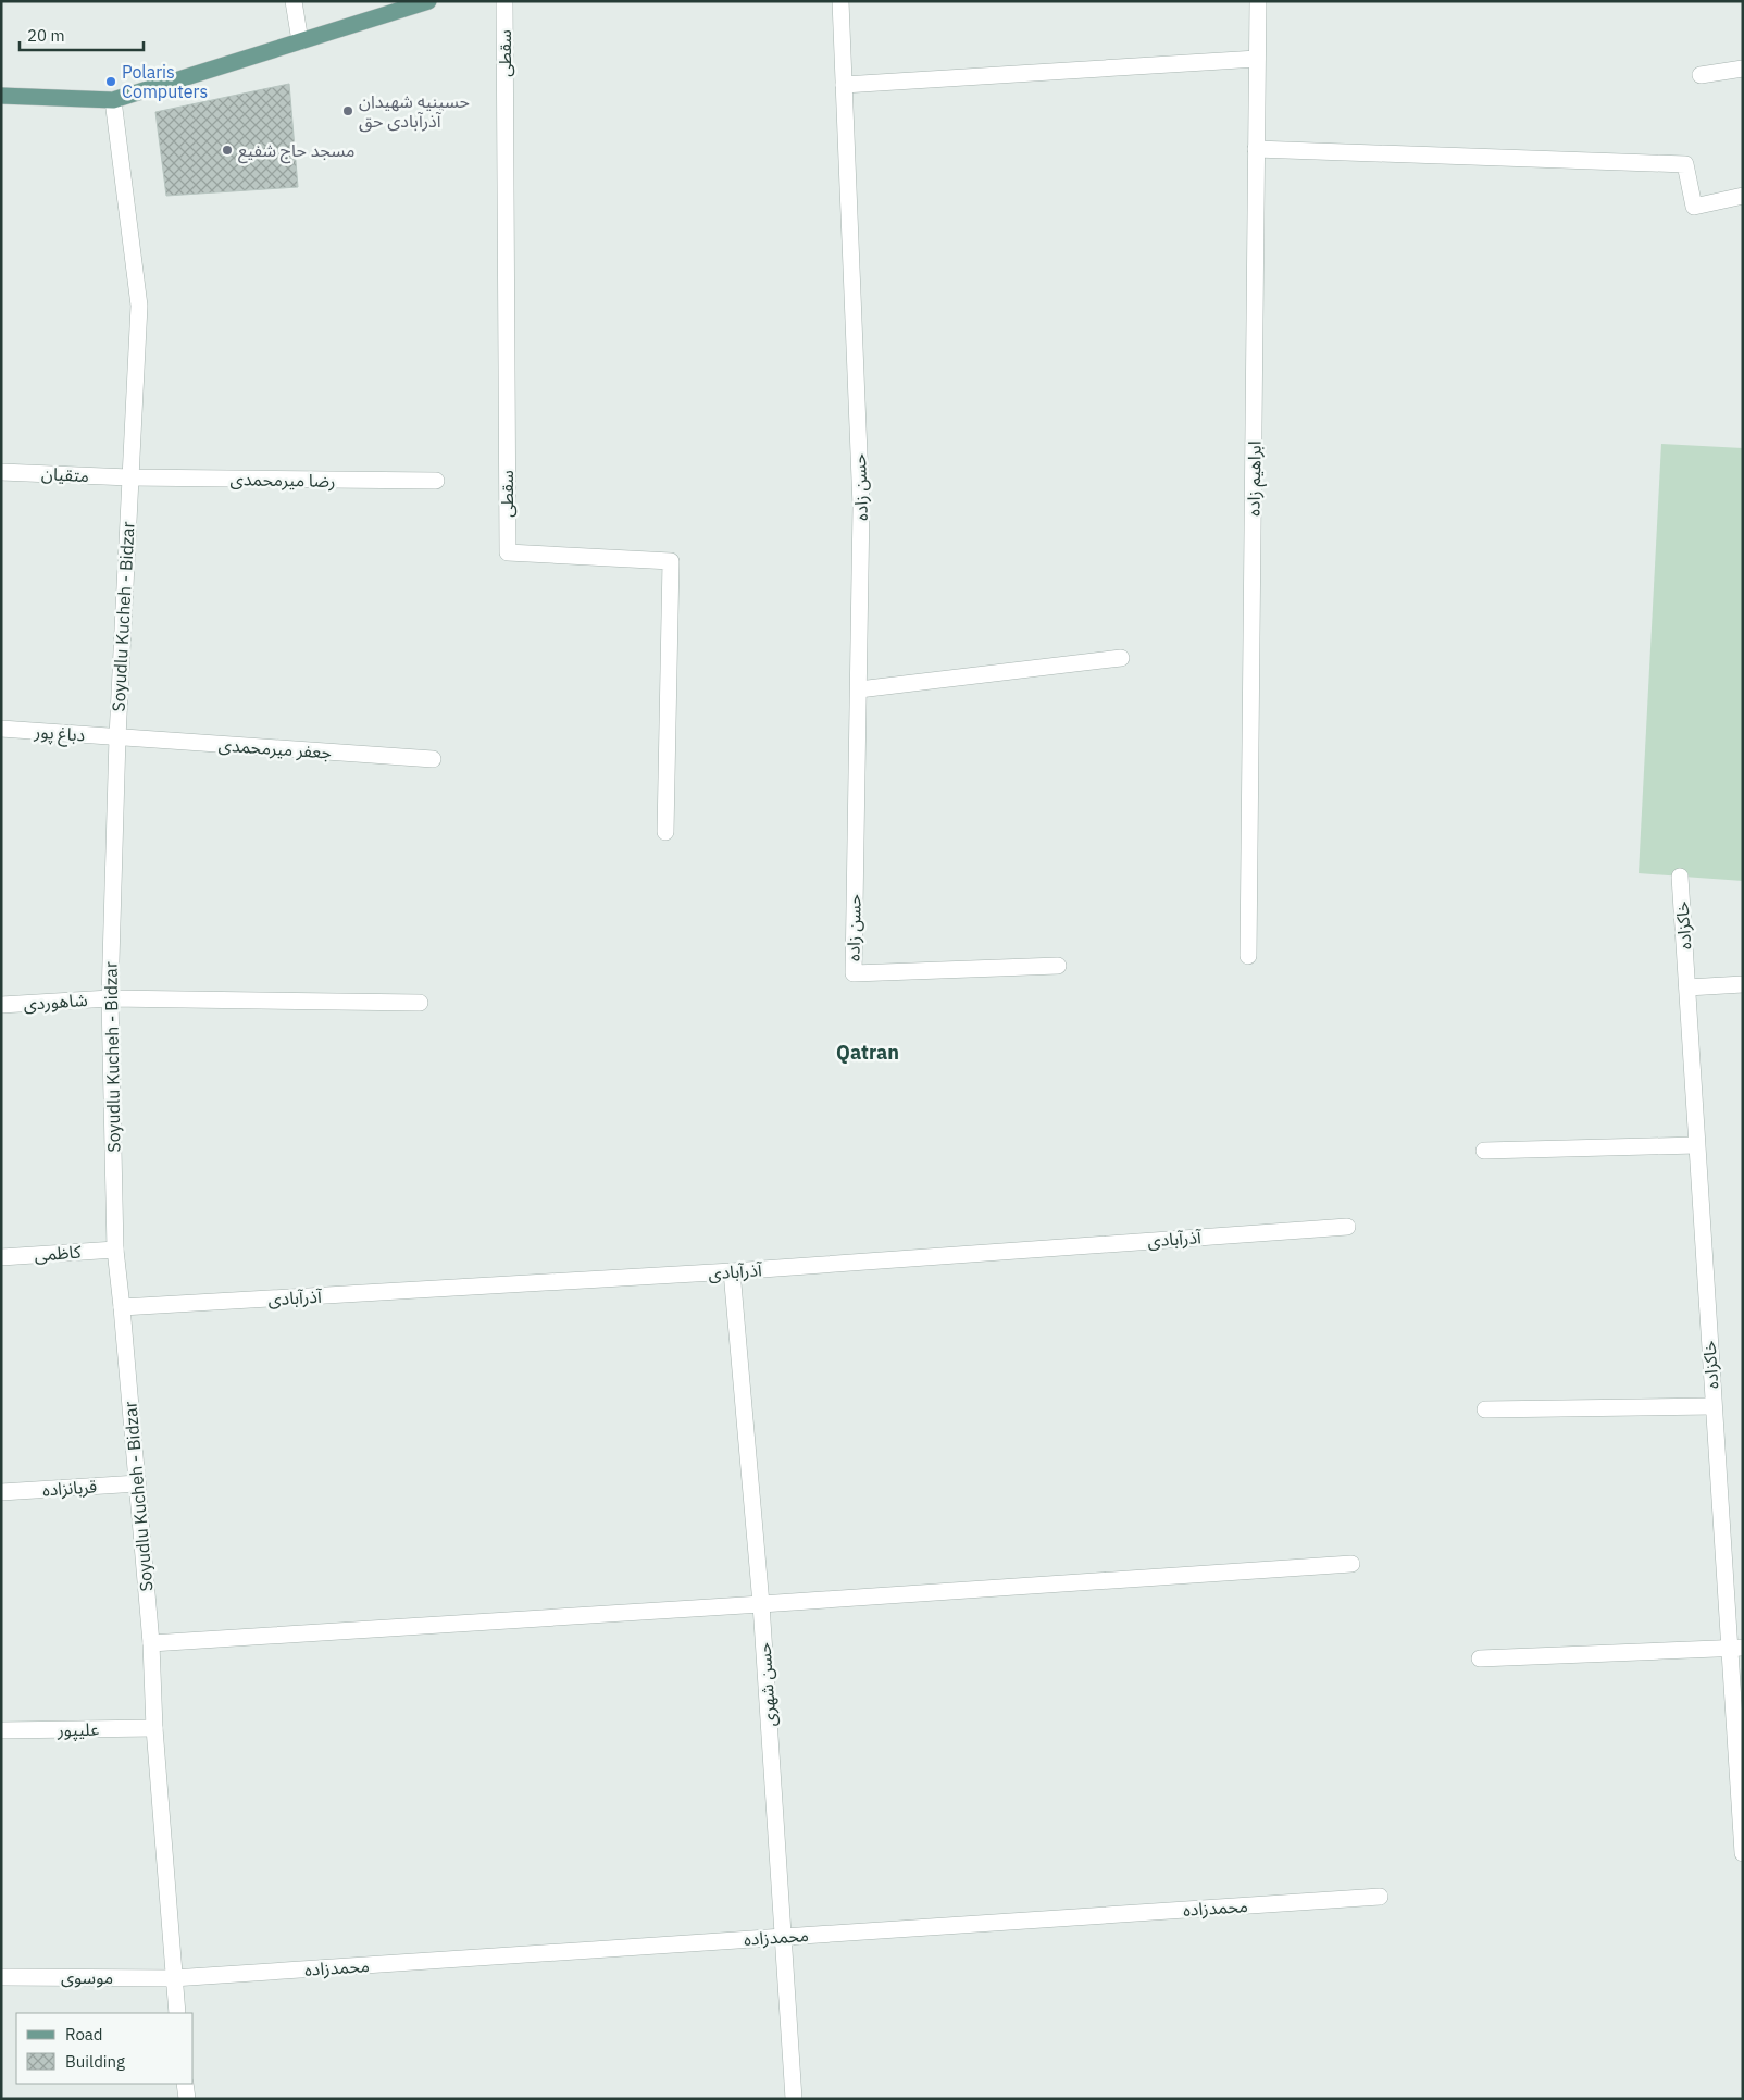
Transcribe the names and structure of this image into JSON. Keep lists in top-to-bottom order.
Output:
{
  "streets": {
    "street": [
      "سقطی",
      "متقیان",
      "ابراهیم زاده",
      "رضا میرمحمدی",
      "حسن زاده",
      "Soyudlu Kucheh - Bidzar",
      "دباغ پور",
      "جعفر میرمحمدی",
      "خاکزاده",
      "شاهوردی",
      "آذرآبادی",
      "کاظمی",
      "قربانزاده",
      "حسن شهری",
      "علیپور",
      "محمدزاده",
      "موسوی"
    ]
  },
  "crossings": [
    ["متقیان", "رضا میرمحمدی"],
    ["متقیان", "Soyudlu Kucheh - Bidzar"],
    ["رضا میرمحمدی", "Soyudlu Kucheh - Bidzar"],
    ["Soyudlu Kucheh - Bidzar", "دباغ پور"],
    ["Soyudlu Kucheh - Bidzar", "جعفر میرمحمدی"],
    ["Soyudlu Kucheh - Bidzar", "شاهوردی"],
    ["Soyudlu Kucheh - Bidzar", "آذرآبادی"],
    ["Soyudlu Kucheh - Bidzar", "کاظمی"],
    ["Soyudlu Kucheh - Bidzar", "قربانزاده"],
    ["Soyudlu Kucheh - Bidzar", "علیپور"],
    ["Soyudlu Kucheh - Bidzar", "محمدزاده"],
    ["Soyudlu Kucheh - Bidzar", "موسوی"],
    ["دباغ پور", "جعفر میرمحمدی"],
    ["آذرآبادی", "حسن شهری"],
    ["حسن شهری", "محمدزاده"],
    ["محمدزاده", "موسوی"]
  ],
  "districts": ["Qatran"],
  "places": ["Polaris Computers", "حسینیه شهیدان آذرآبادی حق", "مسجد حاج شفیع"],
  "legend": ["Road", "Building"],
  "scale_bar": "20 m"
}
